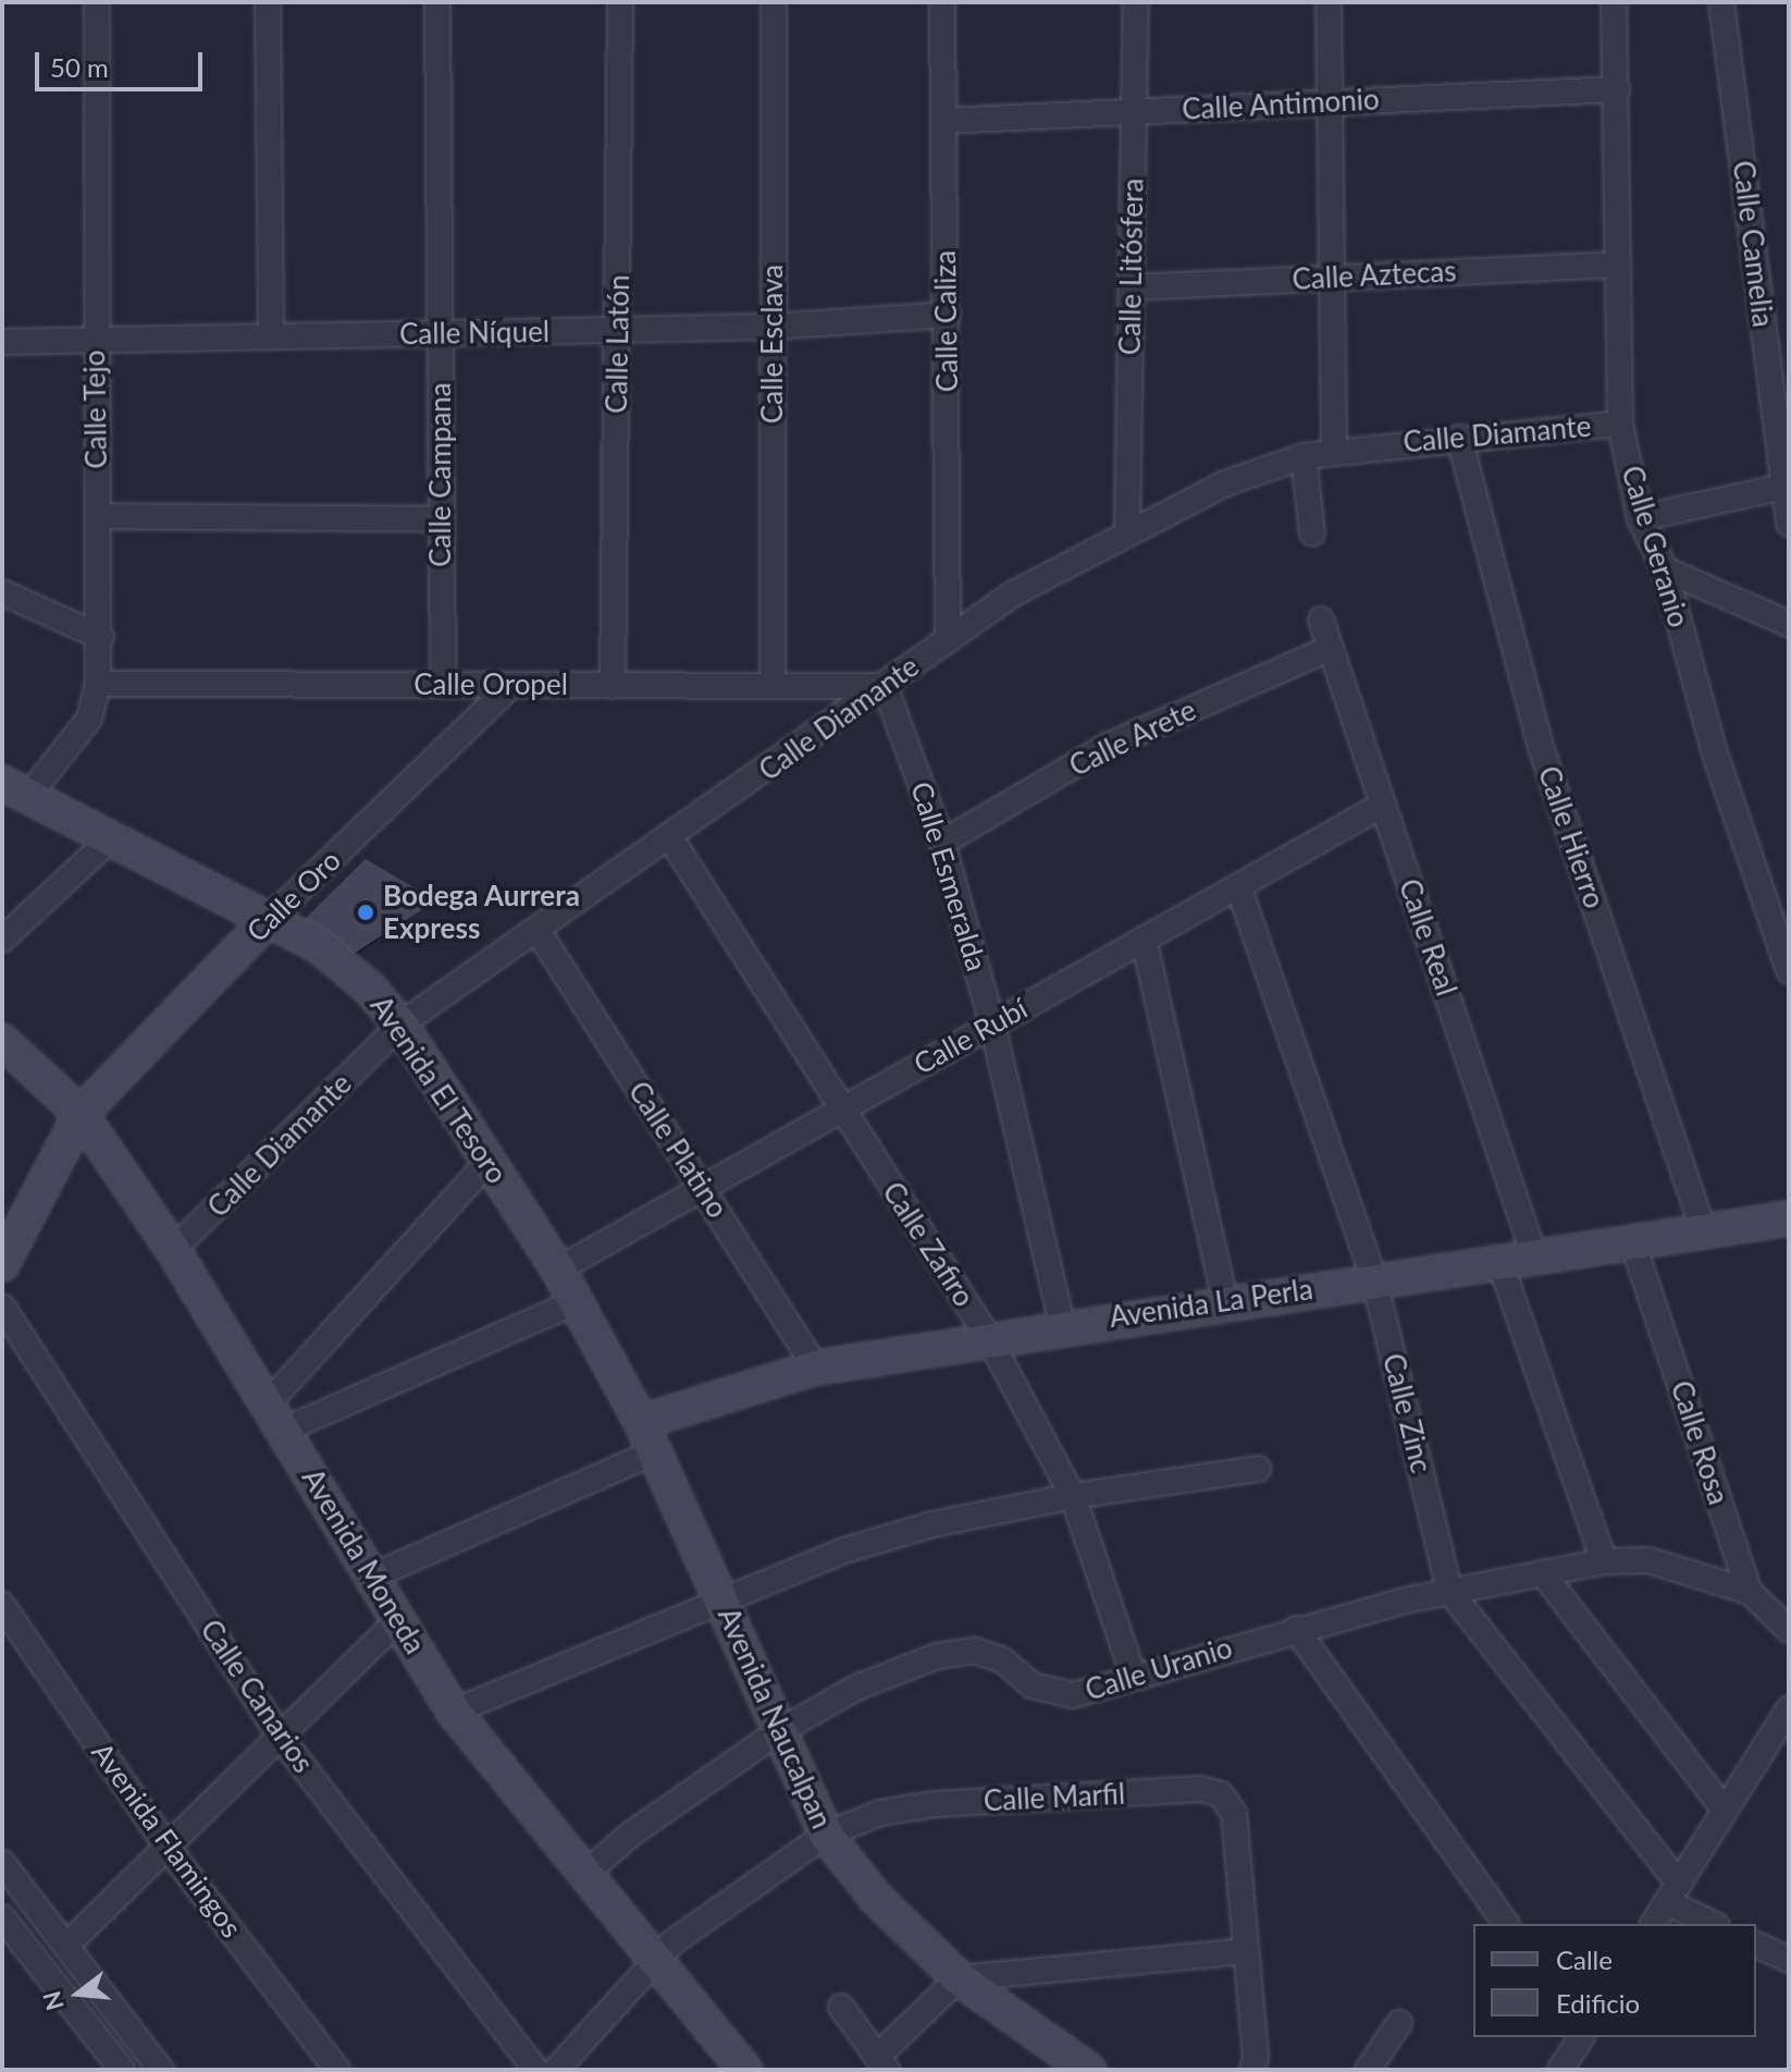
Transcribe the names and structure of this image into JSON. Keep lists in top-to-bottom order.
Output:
{
  "streets": {
    "main road": [
      "Calle Oro",
      "Avenida El Tesoro",
      "Avenida La Perla",
      "Avenida Moneda",
      "Avenida Naucalpan"
    ],
    "street": [
      "Calle Antimonio",
      "Calle Camelia",
      "Calle Litósfera",
      "Calle Aztecas",
      "Calle Caliza",
      "Calle Níquel",
      "Calle Latón",
      "Calle Esclava",
      "Calle Tejo",
      "Calle Diamante",
      "Calle Campana",
      "Calle Geranio",
      "Calle Oropel",
      "Calle Arete",
      "Calle Hierro",
      "Calle Esmeralda",
      "Calle Real",
      "Calle Rubí",
      "Calle Platino",
      "Calle Zafiro",
      "Calle Zinc",
      "Calle Rosa",
      "Calle Uranio",
      "Calle Canarios",
      "Calle Marfil",
      "Avenida Flamingos"
    ]
  },
  "crossings": [
    ["Calle Antimonio", "Calle Litósfera"],
    ["Calle Antimonio", "Calle Caliza"],
    ["Calle Antimonio", "Calle Geranio"],
    ["Calle Litósfera", "Calle Aztecas"],
    ["Calle Litósfera", "Calle Diamante"],
    ["Calle Aztecas", "Calle Geranio"],
    ["Calle Caliza", "Calle Níquel"],
    ["Calle Caliza", "Calle Diamante"],
    ["Calle Níquel", "Calle Latón"],
    ["Calle Níquel", "Calle Esclava"],
    ["Calle Níquel", "Calle Tejo"],
    ["Calle Níquel", "Calle Campana"],
    ["Calle Latón", "Calle Oropel"],
    ["Calle Esclava", "Calle Oropel"],
    ["Calle Tejo", "Calle Oropel"],
    ["Calle Tejo", "Avenida El Tesoro"],
    ["Calle Diamante", "Calle Geranio"],
    ["Calle Diamante", "Calle Oropel"],
    ["Calle Diamante", "Calle Hierro"],
    ["Calle Diamante", "Calle Esmeralda"],
    ["Calle Diamante", "Avenida El Tesoro"],
    ["Calle Diamante", "Calle Platino"],
    ["Calle Diamante", "Calle Zafiro"],
    ["Calle Diamante", "Avenida Moneda"],
    ["Calle Campana", "Calle Oropel"],
    ["Calle Oropel", "Calle Esmeralda"],
    ["Calle Oropel", "Calle Oro"],
    ["Calle Arete", "Calle Esmeralda"],
    ["Calle Arete", "Calle Real"],
    ["Calle Hierro", "Avenida La Perla"],
    ["Calle Esmeralda", "Calle Rubí"],
    ["Calle Esmeralda", "Avenida La Perla"],
    ["Calle Oro", "Avenida El Tesoro"],
    ["Calle Oro", "Avenida Moneda"],
    ["Calle Real", "Calle Rubí"],
    ["Calle Real", "Avenida La Perla"],
    ["Calle Rubí", "Avenida El Tesoro"],
    ["Calle Rubí", "Calle Platino"],
    ["Calle Rubí", "Calle Zafiro"],
    ["Calle Rubí", "Calle Zinc"],
    ["Avenida El Tesoro", "Avenida La Perla"],
    ["Avenida El Tesoro", "Avenida Naucalpan"],
    ["Calle Platino", "Avenida La Perla"],
    ["Calle Zafiro", "Avenida La Perla"],
    ["Calle Zafiro", "Calle Uranio"],
    ["Avenida La Perla", "Calle Zinc"],
    ["Avenida La Perla", "Calle Rosa"],
    ["Avenida La Perla", "Avenida Naucalpan"],
    ["Calle Zinc", "Calle Uranio"],
    ["Calle Rosa", "Calle Uranio"],
    ["Avenida Moneda", "Calle Uranio"],
    ["Avenida Moneda", "Calle Marfil"],
    ["Calle Uranio", "Avenida Naucalpan"],
    ["Avenida Naucalpan", "Calle Marfil"]
  ],
  "places": ["Bodega Aurrera Express"],
  "legend": ["Calle", "Edificio"],
  "scale_bar": "50 m",
  "north": "left"
}
